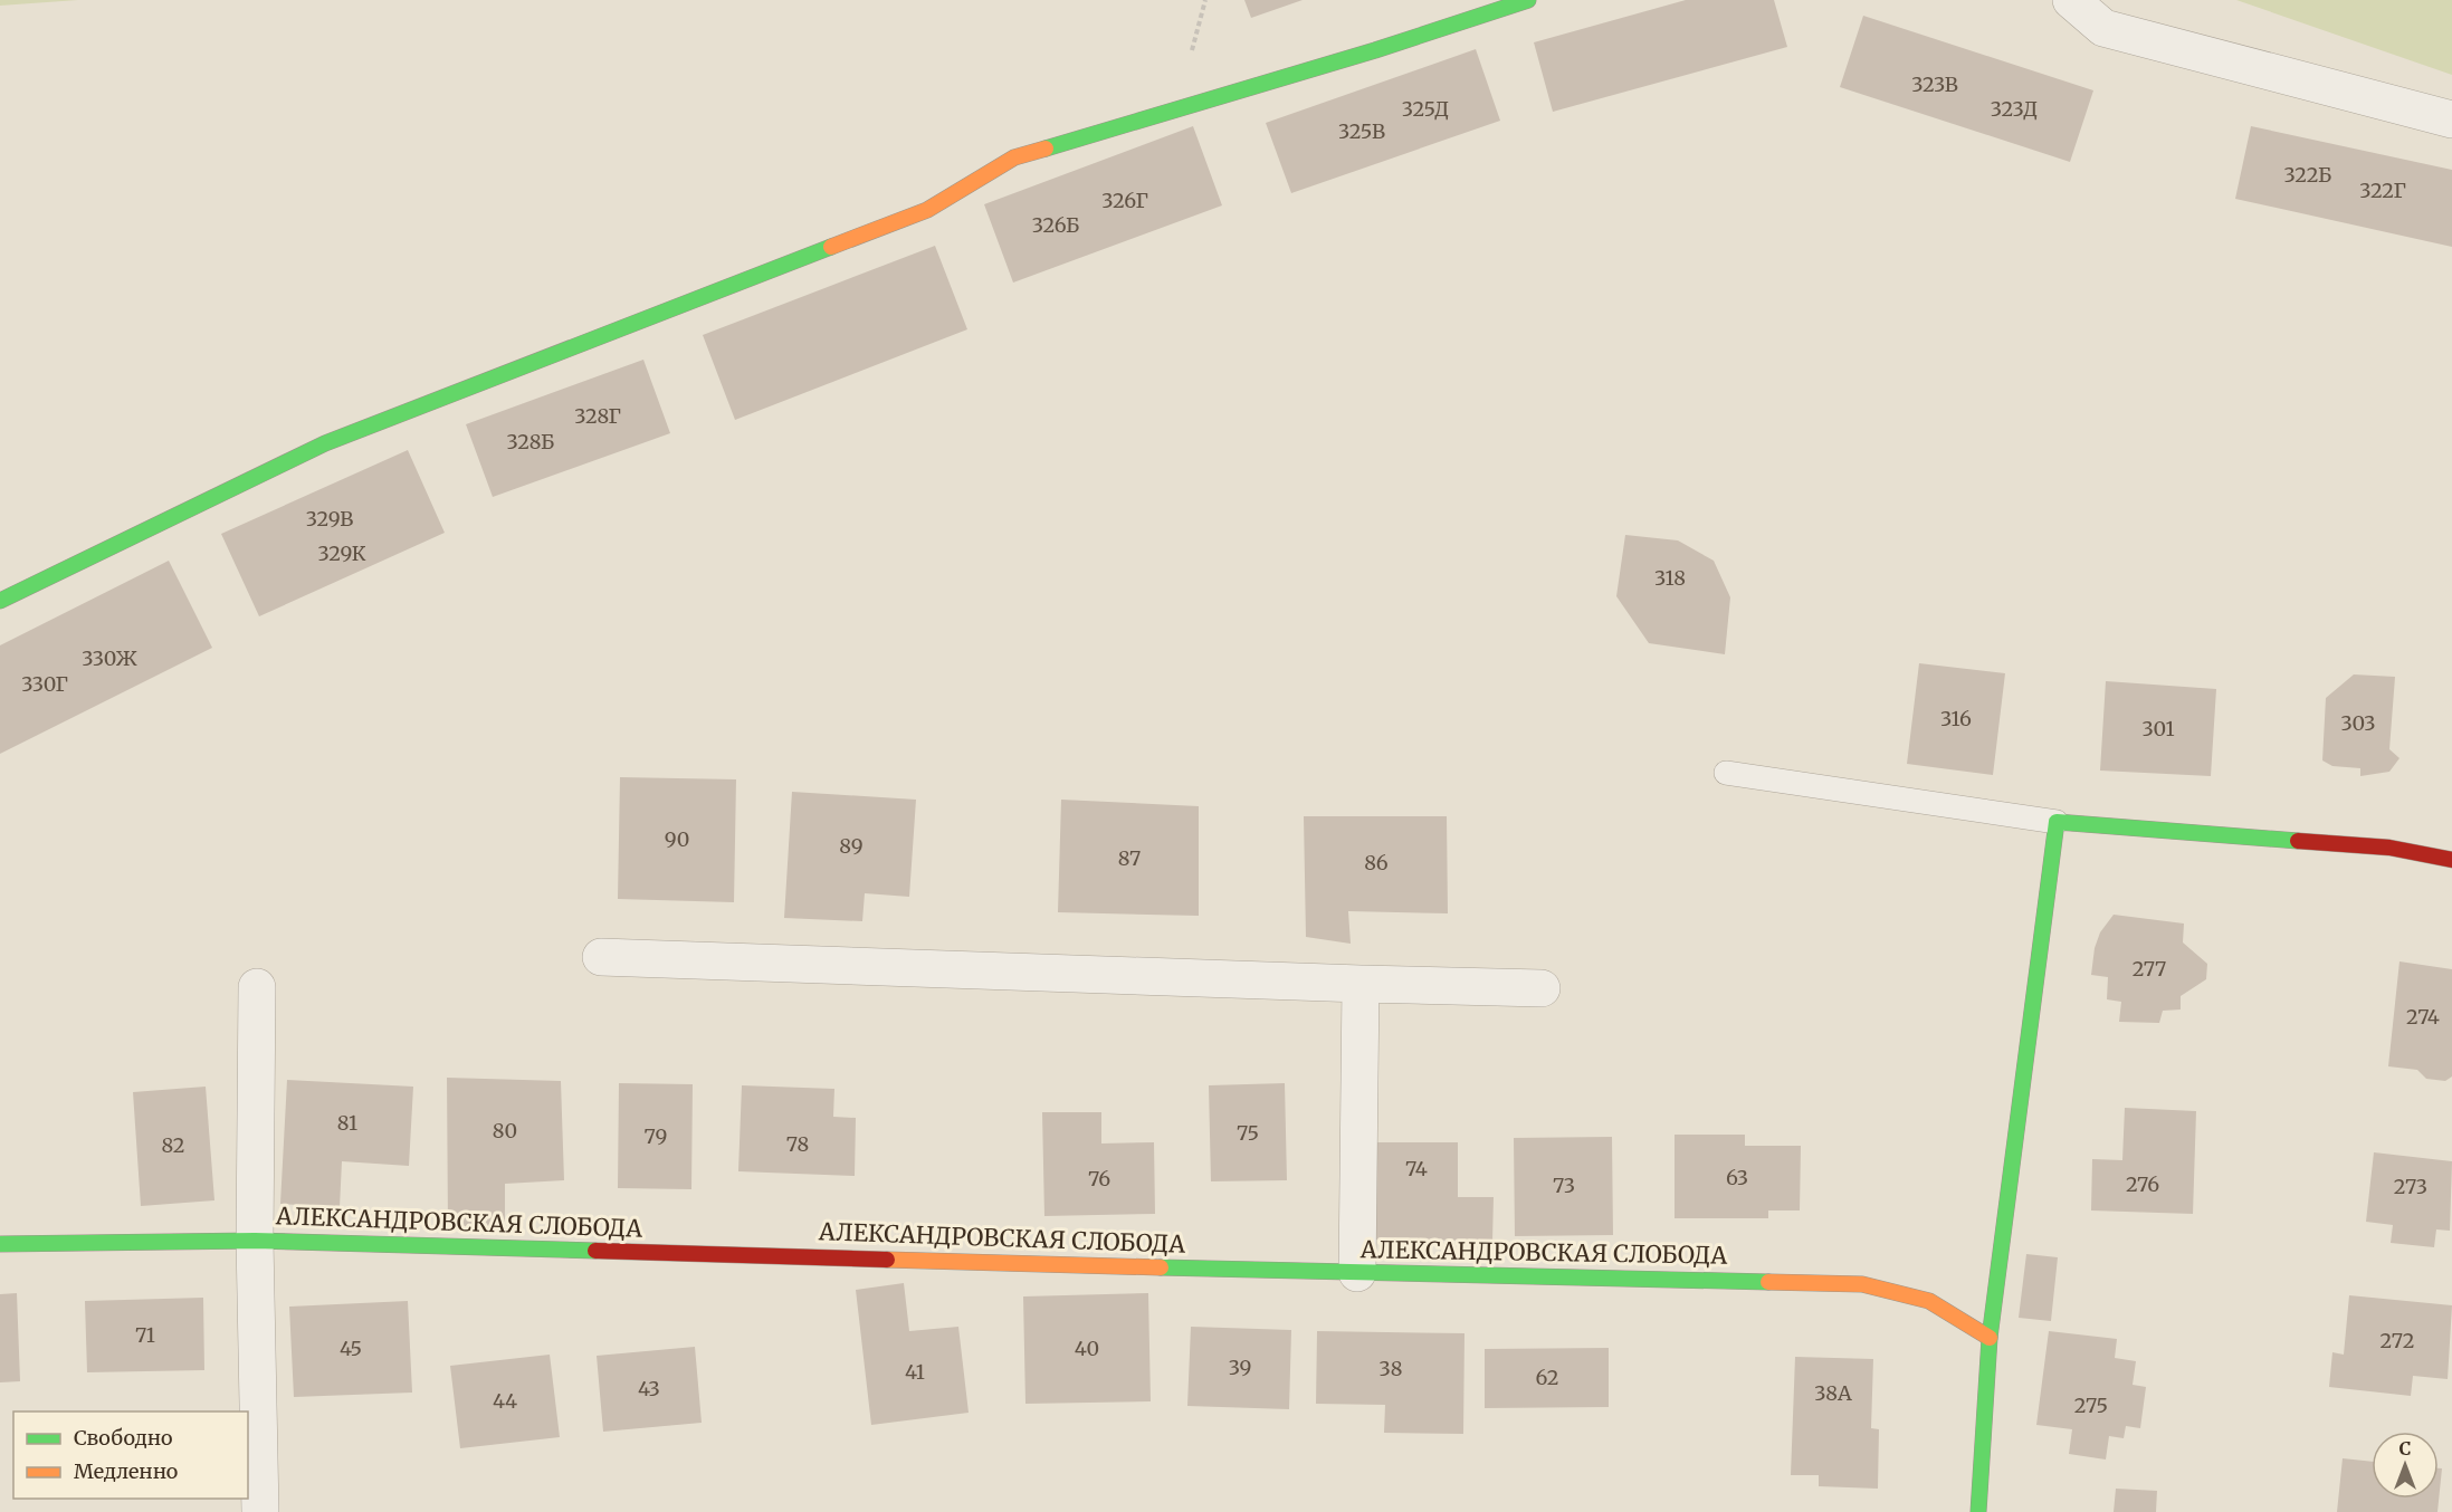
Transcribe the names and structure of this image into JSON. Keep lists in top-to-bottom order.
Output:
{
  "streets": {
    "street": ["АЛЕКСАНДРОВСКАЯ СЛОБОДА"]
  },
  "house_numbers": [
    "323В",
    "325Д",
    "323Д",
    "325В",
    "322Б",
    "322Г",
    "326Г",
    "326Б",
    "328Г",
    "328Б",
    "329В",
    "329К",
    "318",
    "330Ж",
    "330Г",
    "316",
    "303",
    "301",
    "90",
    "89",
    "87",
    "86",
    "277",
    "274",
    "81",
    "80",
    "75",
    "79",
    "78",
    "82",
    "74",
    "63",
    "76",
    "276",
    "73",
    "273",
    "71",
    "272",
    "45",
    "40",
    "39",
    "38",
    "41",
    "62",
    "43",
    "38А",
    "44",
    "275"
  ],
  "legend": ["Свободно", "Медленно"],
  "north": "top"
}
